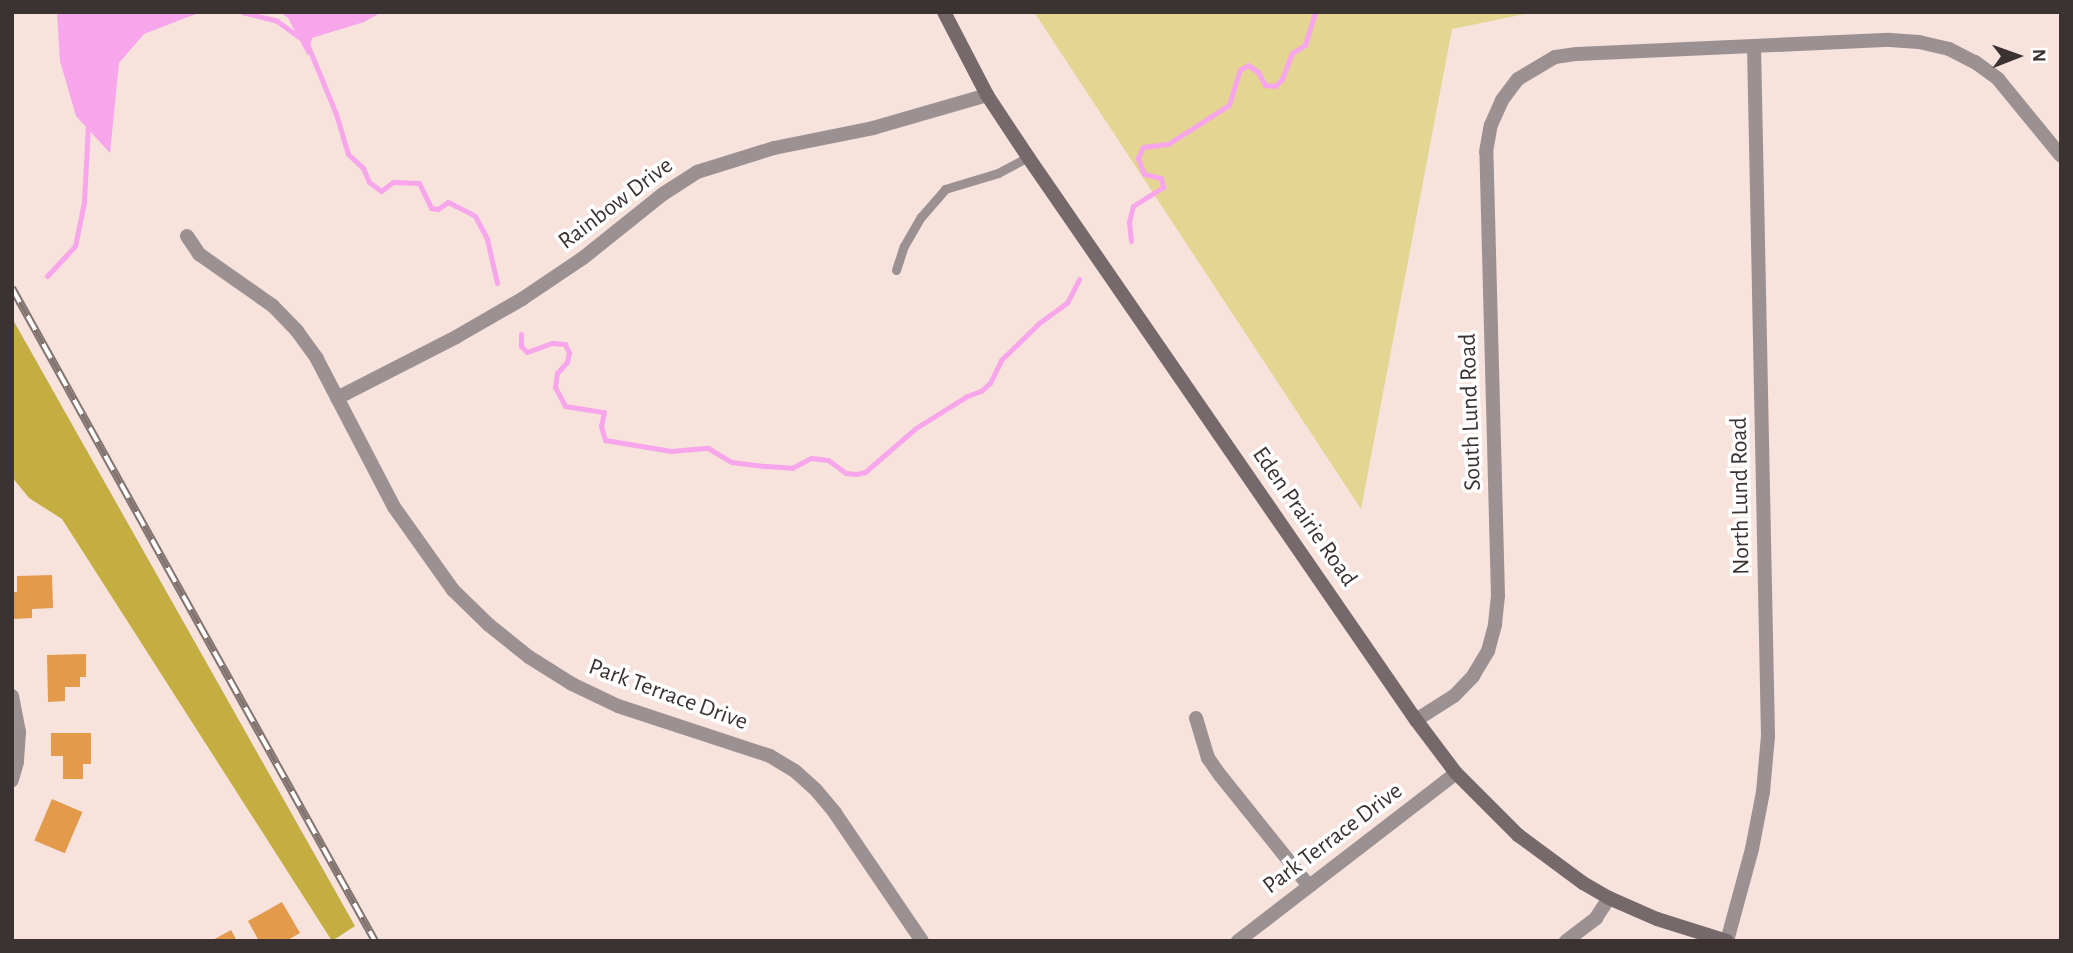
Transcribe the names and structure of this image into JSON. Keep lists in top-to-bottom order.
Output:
{
  "streets": {
    "main road": ["Eden Prairie Road"],
    "street": [
      "Rainbow Drive",
      "South Lund Road",
      "North Lund Road",
      "Park Terrace Drive"
    ]
  },
  "crossings": [
    ["Rainbow Drive", "Eden Prairie Road"],
    ["Rainbow Drive", "Park Terrace Drive"],
    ["South Lund Road", "North Lund Road"],
    ["South Lund Road", "Eden Prairie Road"],
    ["North Lund Road", "Eden Prairie Road"],
    ["Eden Prairie Road", "Park Terrace Drive"]
  ],
  "north": "right"
}
